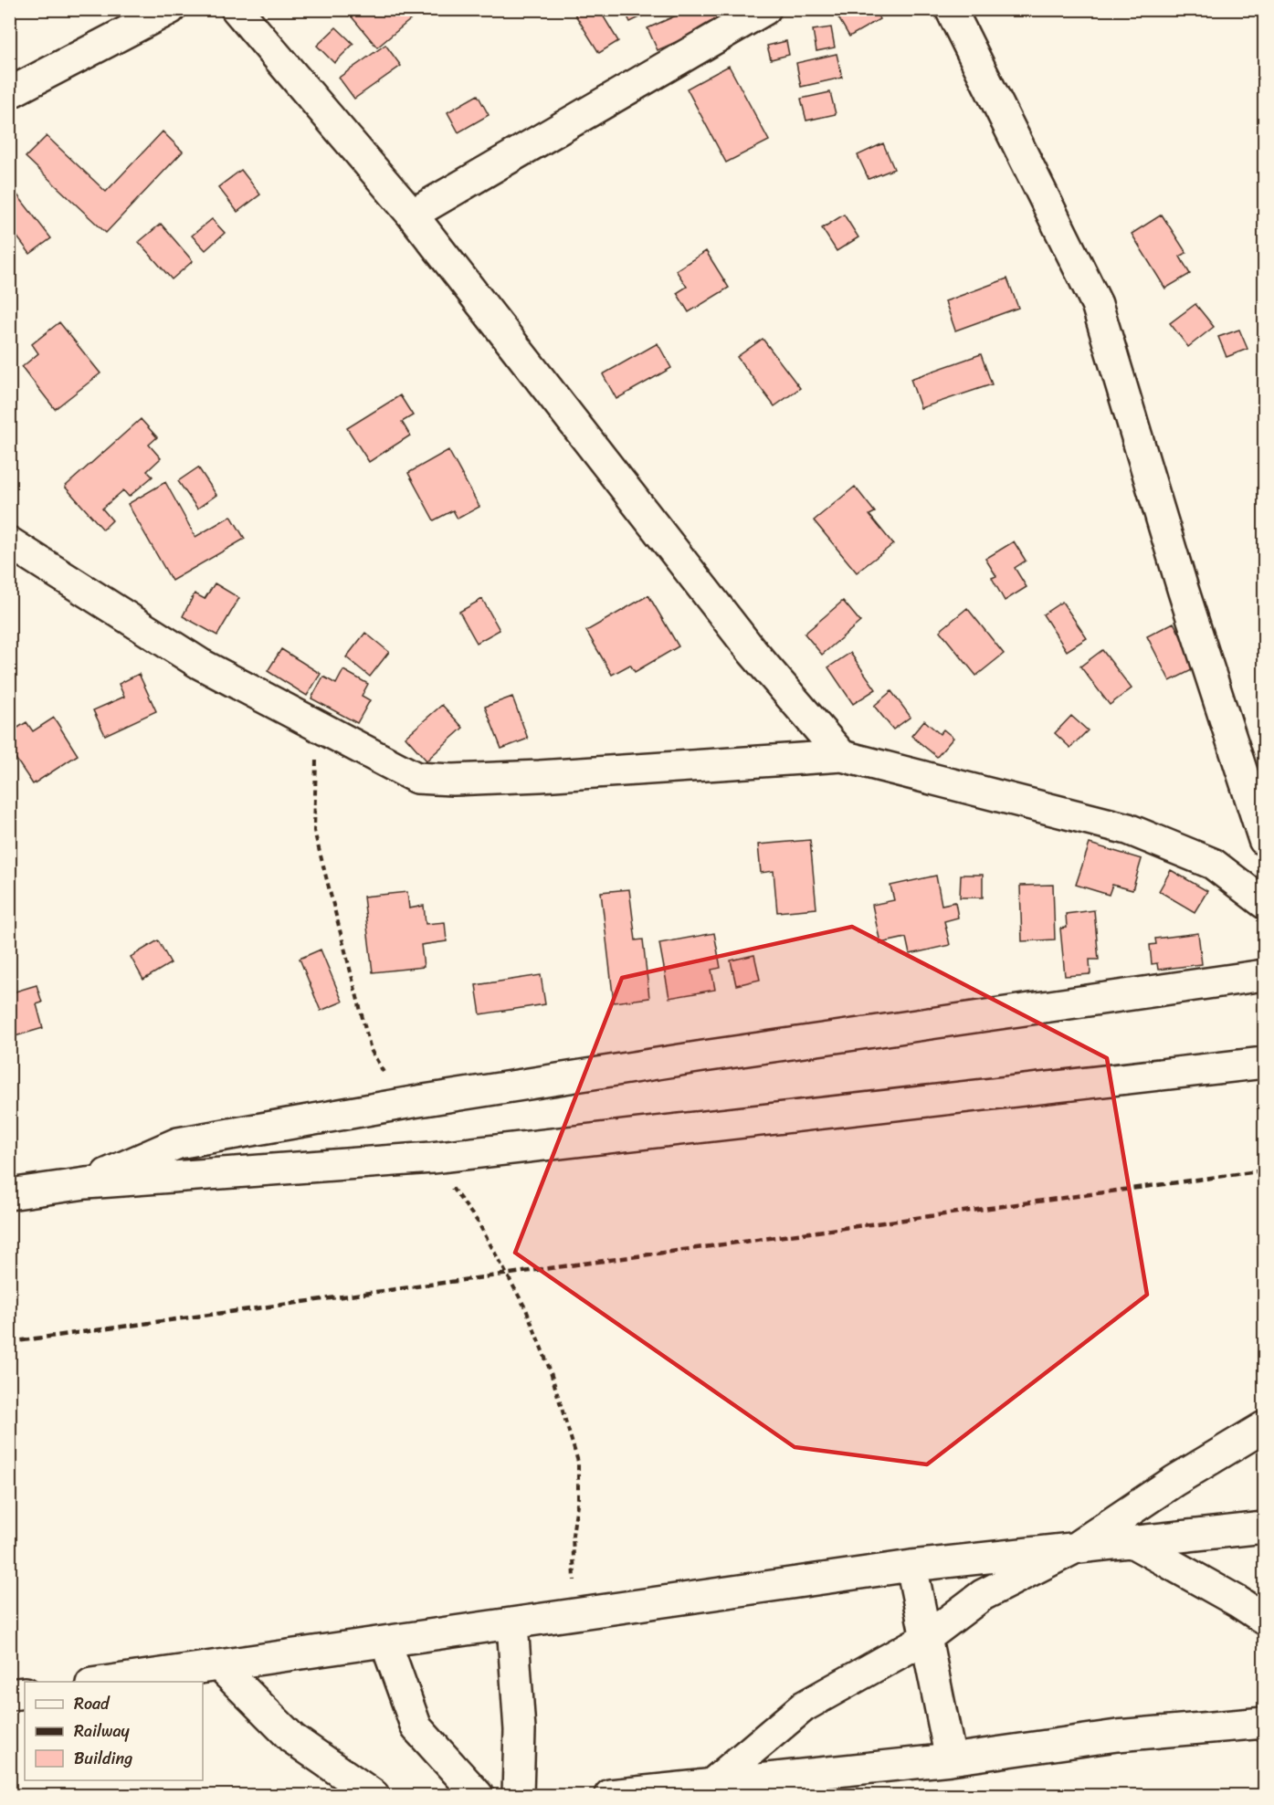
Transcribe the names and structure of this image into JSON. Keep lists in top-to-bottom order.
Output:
{
  "legend": ["Road", "Railway", "Building"]
}
